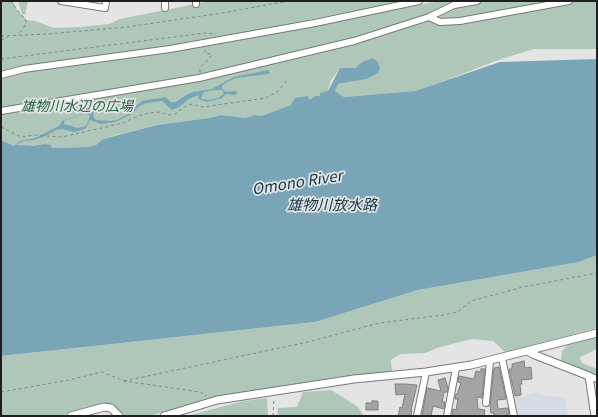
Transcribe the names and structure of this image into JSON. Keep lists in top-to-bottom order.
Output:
{
  "water": ["Omono River", "雄物川放水路"],
  "parks": ["雄物川水辺の広場"]
}
